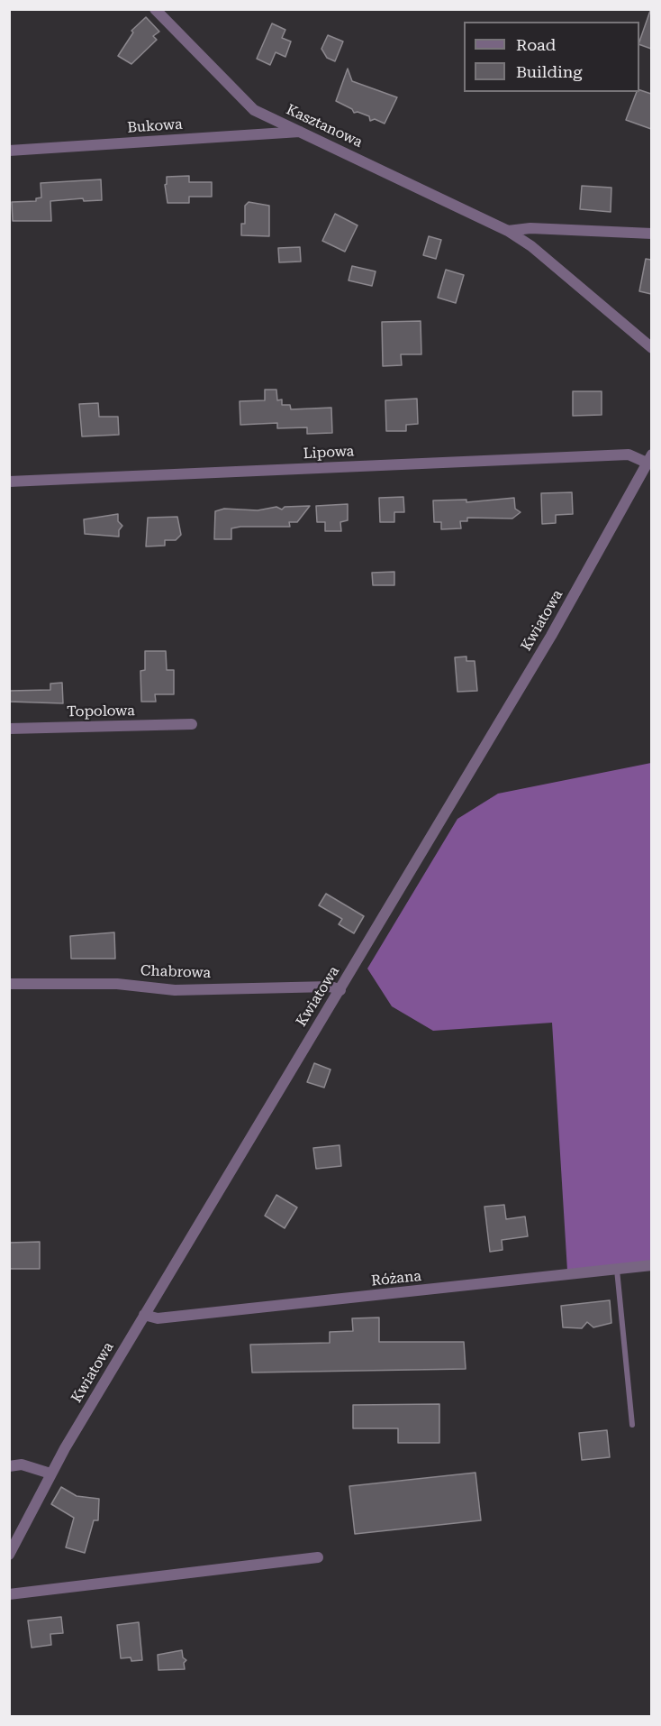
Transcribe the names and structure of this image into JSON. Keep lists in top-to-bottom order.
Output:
{
  "streets": {
    "street": [
      "Bukowa",
      "Kasztanowa",
      "Lipowa",
      "Kwiatowa",
      "Topolowa",
      "Chabrowa",
      "Różana"
    ]
  },
  "crossings": [
    ["Bukowa", "Kasztanowa"],
    ["Lipowa", "Kwiatowa"],
    ["Kwiatowa", "Chabrowa"],
    ["Kwiatowa", "Różana"]
  ],
  "legend": ["Road", "Building"]
}
